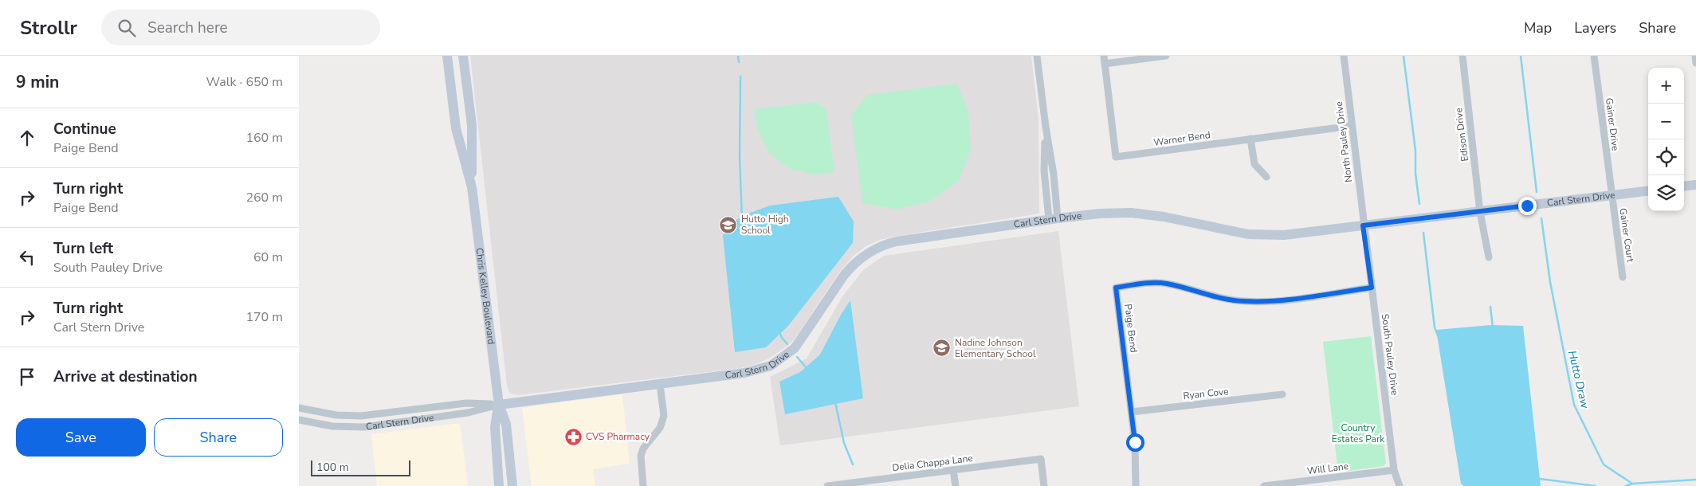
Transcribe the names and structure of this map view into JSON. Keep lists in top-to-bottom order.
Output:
{
  "streets": {
    "street": [
      "Gainer Drive",
      "Edison Drive",
      "Warner Bend",
      "North Pauley Drive",
      "Carl Stern Drive",
      "Gainer Court",
      "Chris Kelley Boulevard",
      "Paige Bend",
      "South Pauley Drive",
      "Ryan Cove",
      "Delia Chappa Lane",
      "Will Lane"
    ]
  },
  "crossings": [
    ["Gainer Drive", "Carl Stern Drive"],
    ["Gainer Drive", "Gainer Court"],
    ["Edison Drive", "Carl Stern Drive"],
    ["Warner Bend", "North Pauley Drive"],
    ["North Pauley Drive", "Carl Stern Drive"],
    ["North Pauley Drive", "South Pauley Drive"],
    ["Carl Stern Drive", "Gainer Court"],
    ["Carl Stern Drive", "Chris Kelley Boulevard"],
    ["Carl Stern Drive", "South Pauley Drive"],
    ["Paige Bend", "South Pauley Drive"],
    ["Paige Bend", "Ryan Cove"],
    ["South Pauley Drive", "Will Lane"]
  ],
  "water": ["Hutto Draw"],
  "parks": ["Country Estates Park"],
  "places": {
    "school or university": ["Hutto High School", "Nadine Johnson Elementary School"],
    "pharmacy": ["CVS Pharmacy"]
  },
  "scale_bar": "100 m",
  "page": {
    "header": "Strollr",
    "search": "Search here",
    "nav": ["Map", "Layers", "Share"],
    "heading": ["9 min", "Walk · 650 m"],
    "map_buttons": ["+", "−"],
    "list": [
      ["Continue", "Paige Bend", "160 m"],
      ["Turn right", "Paige Bend", "260 m"],
      ["Turn left", "South Pauley Drive", "60 m"],
      ["Turn right", "Carl Stern Drive", "170 m"],
      "Arrive at destination"
    ],
    "buttons": ["Save", "Share"],
    "scale": "100 m"
  }
}
